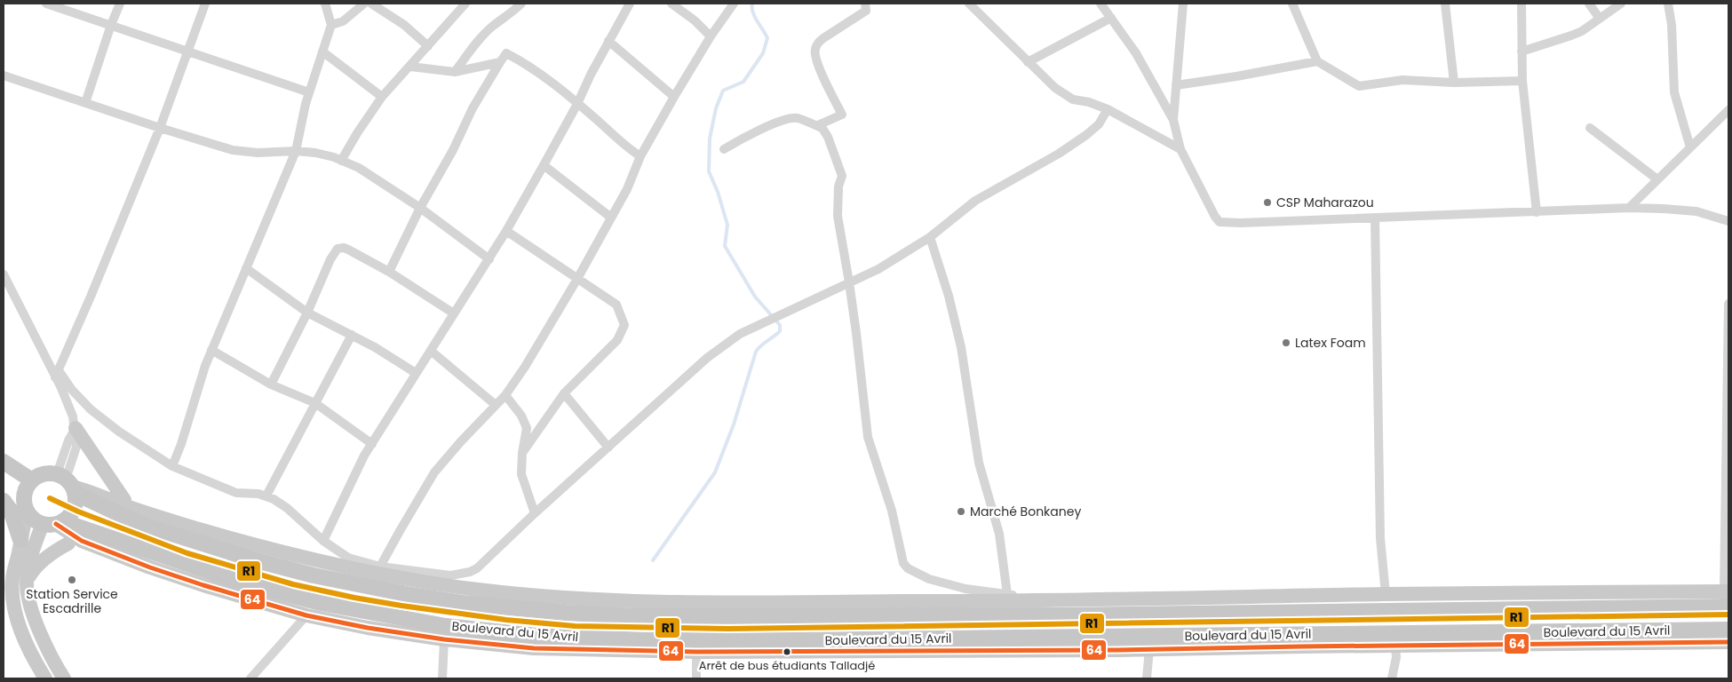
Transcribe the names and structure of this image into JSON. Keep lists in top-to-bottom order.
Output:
{
  "streets": {
    "highway": ["Boulevard du 15 Avril"]
  },
  "places": [
    "CSP Maharazou",
    "Latex Foam",
    "Marché Bonkaney",
    "Station Service Escadrille",
    "Arrêt de bus étudiants Talladjé"
  ],
  "lines": ["transit line R1", "transit line 64"]
}
